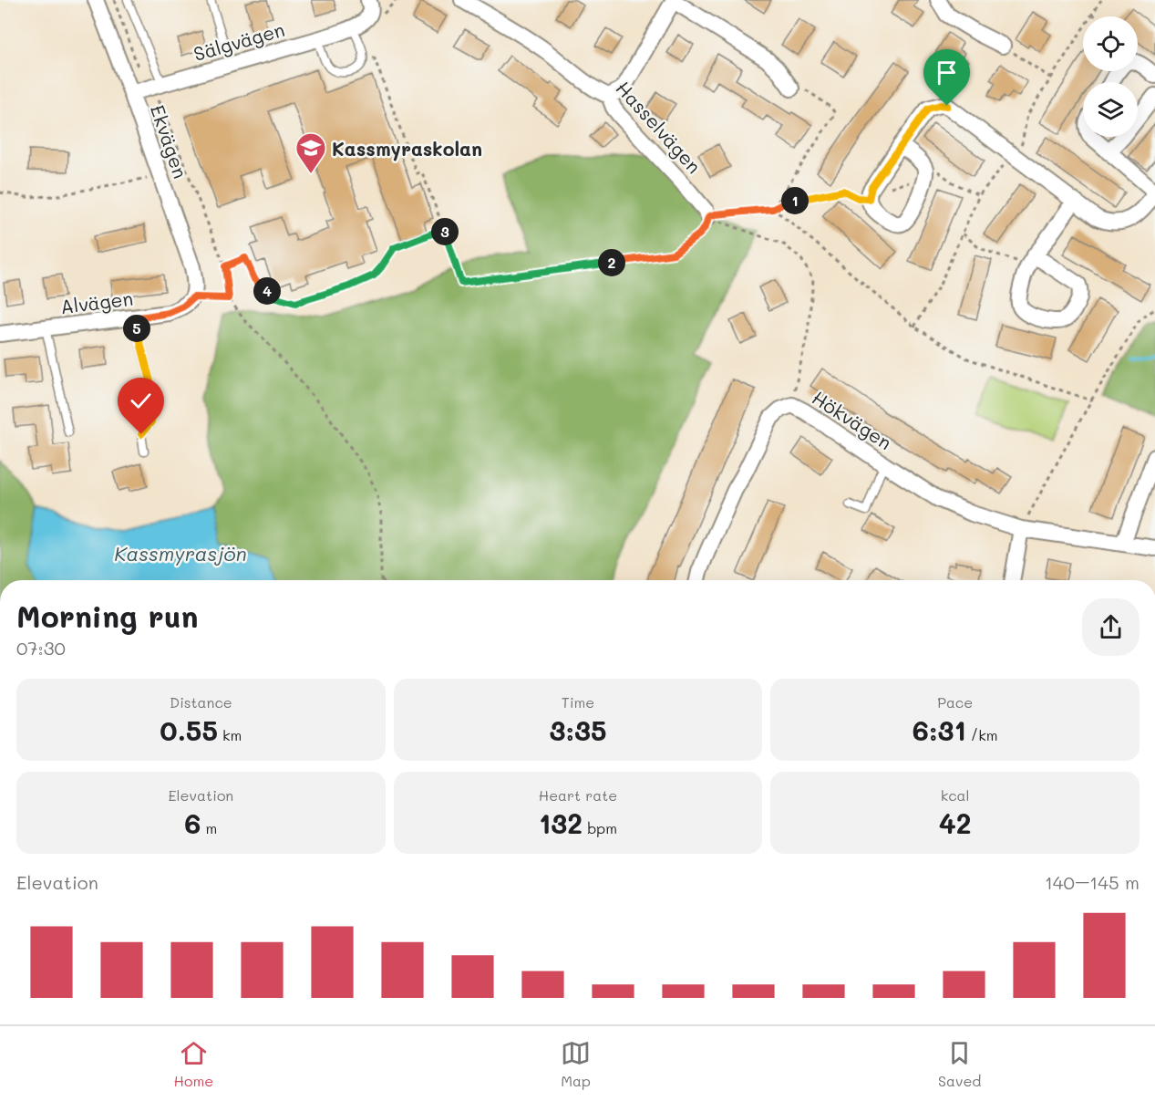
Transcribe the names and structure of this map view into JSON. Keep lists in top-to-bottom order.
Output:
{
  "streets": {
    "street": [
      "Sälgvägen",
      "Hasselvägen",
      "Ekvägen",
      "Alvägen",
      "Hökvägen"
    ]
  },
  "crossings": [
    ["Sälgvägen", "Ekvägen"],
    ["Ekvägen", "Alvägen"]
  ],
  "water": ["Kassmyrasjön"],
  "places": {
    "school or university": ["Kassmyraskolan"]
  },
  "page": {
    "pins": [
      "1",
      "3",
      "2",
      "4",
      "5"
    ],
    "heading": ["Morning run", "07:30"],
    "stats": [
      ["Distance", "0.55 km"],
      ["Time", "3:35"],
      ["Pace", "6:31 /km"],
      ["Elevation", "6 m"],
      ["Heart rate", "132 bpm"],
      ["kcal", "42"]
    ],
    "chart": ["Elevation", "140–145 m"],
    "tabs": ["Home", "Map", "Saved"]
  }
}
